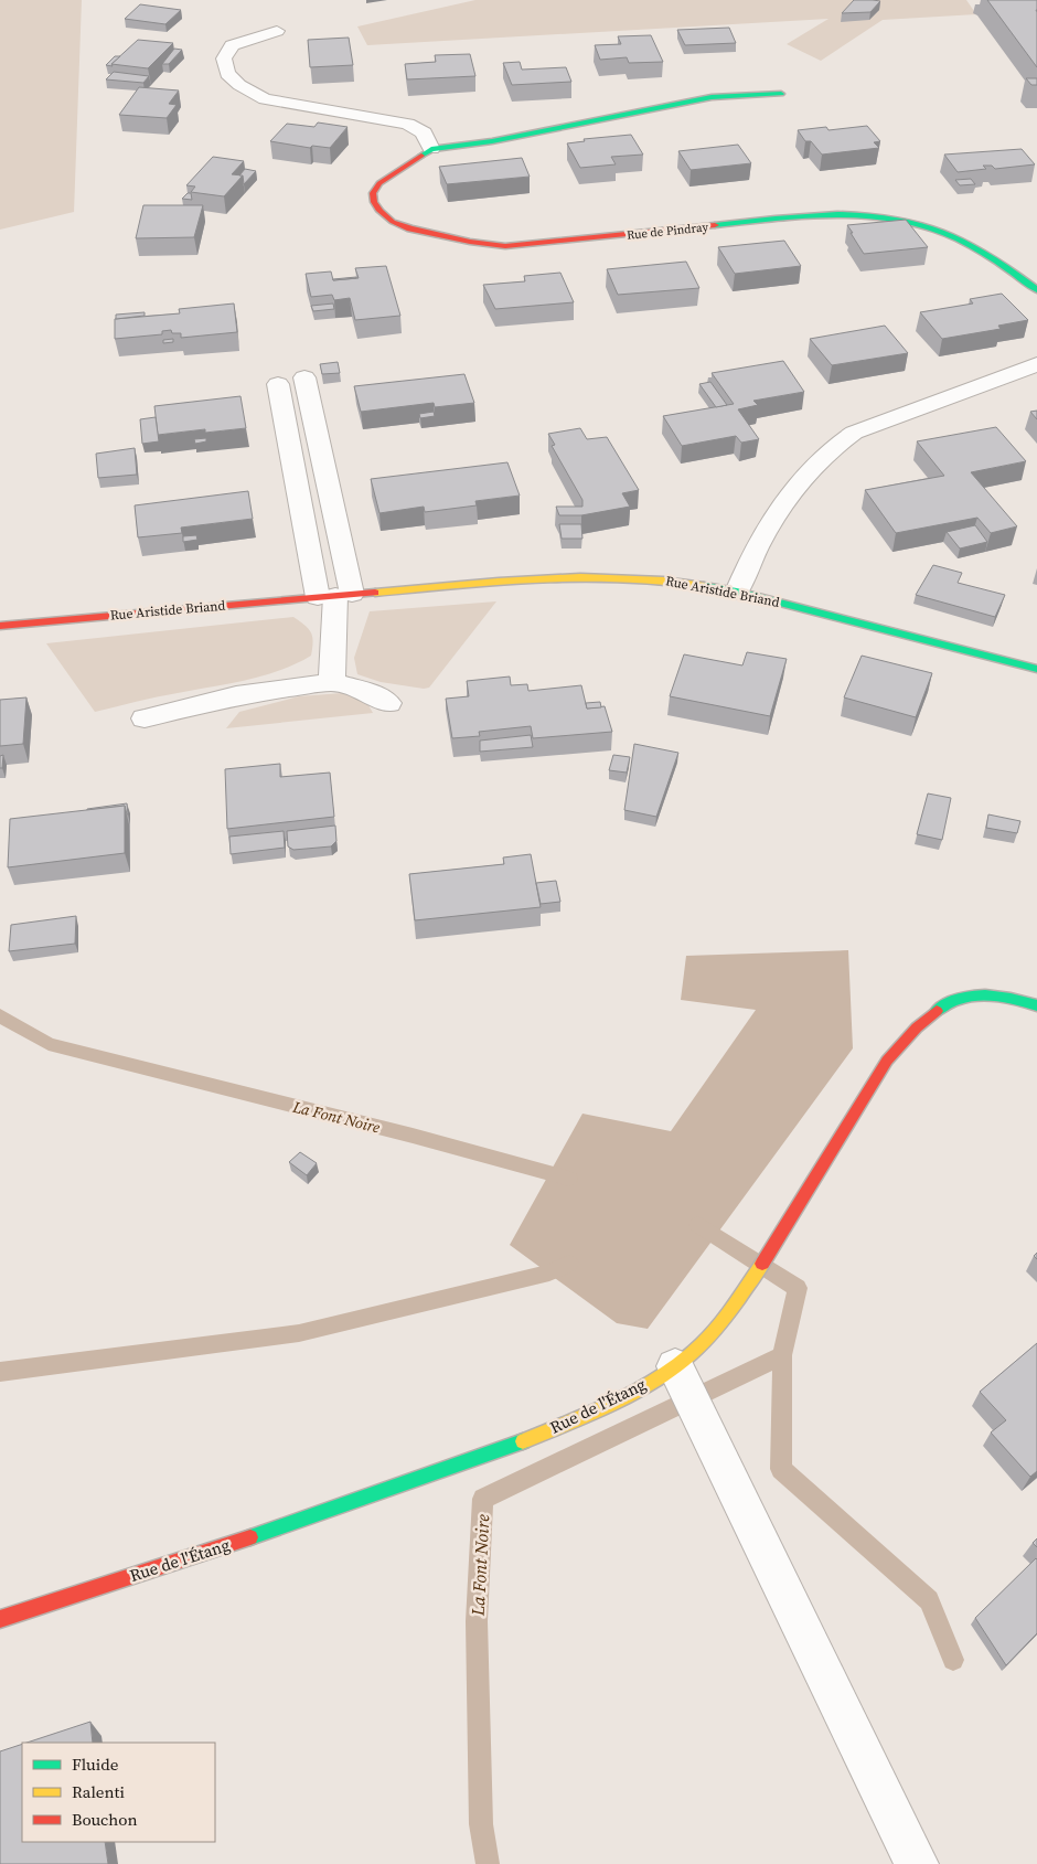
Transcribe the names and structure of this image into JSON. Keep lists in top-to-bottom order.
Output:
{
  "streets": {
    "street": ["Rue de Pindray", "Rue Aristide Briand", "Rue de l'Étang"]
  },
  "water": ["La Font Noire"],
  "legend": ["Fluide", "Ralenti", "Bouchon"]
}
